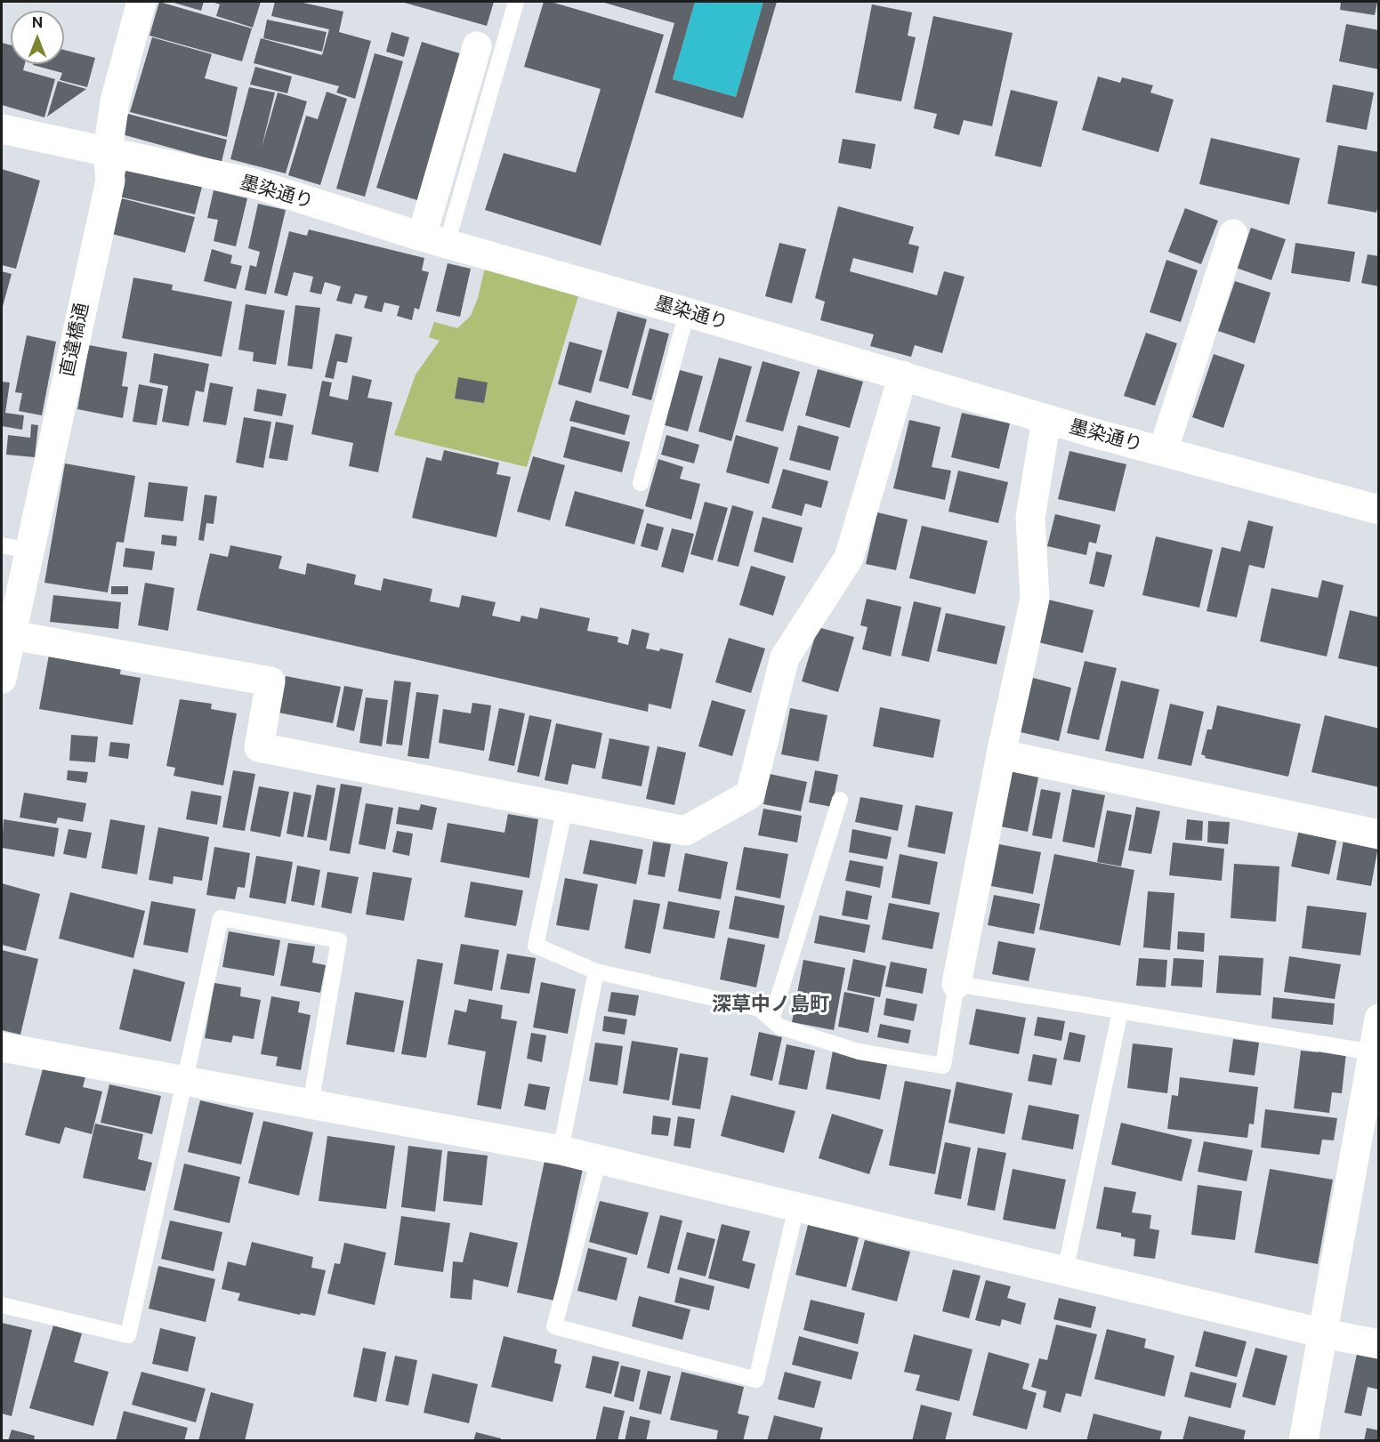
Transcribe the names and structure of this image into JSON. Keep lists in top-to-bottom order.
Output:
{
  "streets": {
    "street": ["墨染通り", "直違橋通"]
  },
  "crossings": [
    ["墨染通り", "直違橋通"]
  ],
  "districts": ["深草中ノ島町"],
  "north": "top"
}
